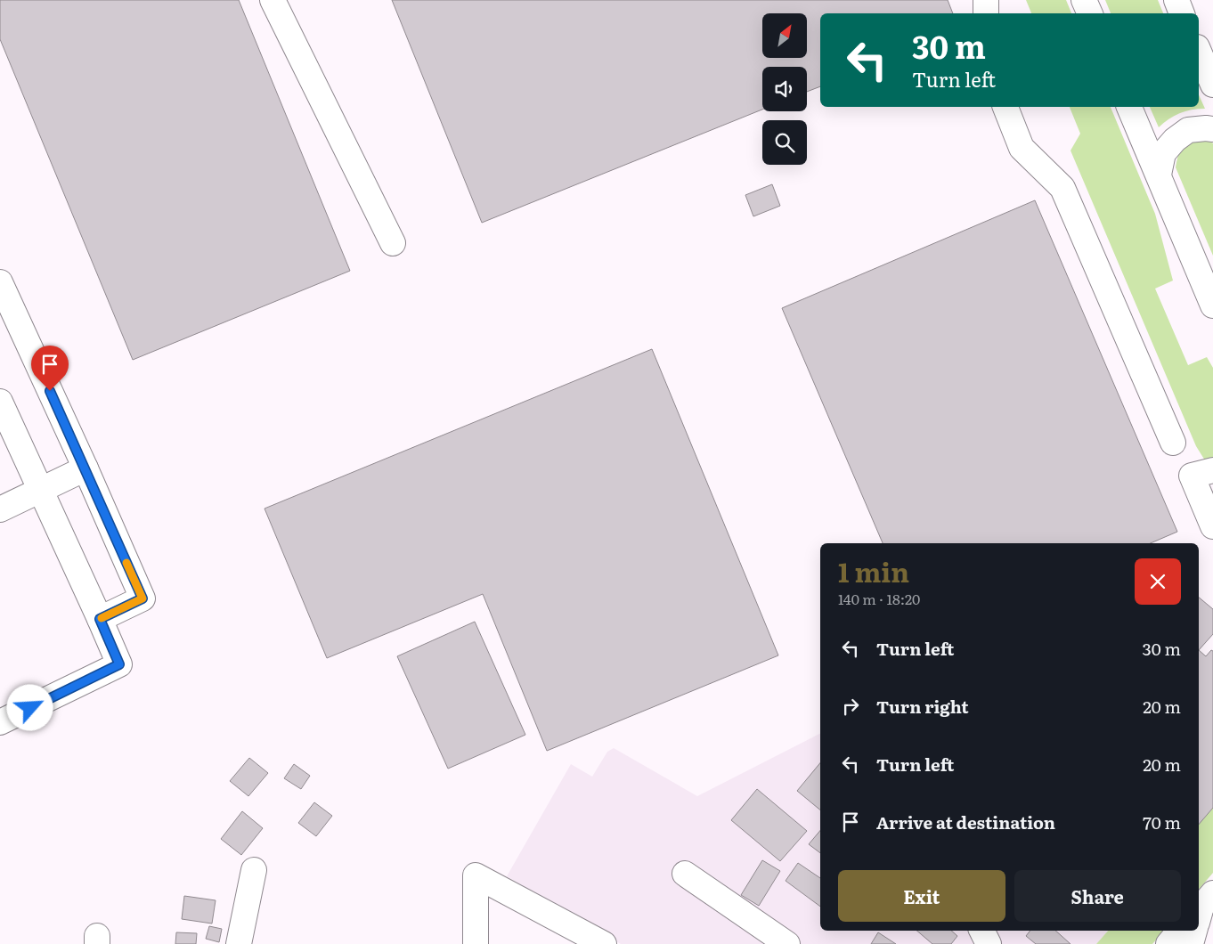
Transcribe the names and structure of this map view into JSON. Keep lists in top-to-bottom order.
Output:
{
  "north": "top right",
  "page": {
    "turn": ["30 m", "Turn left"],
    "heading": ["1 min", "140 m · 18:20"],
    "list": [
      {
        "name": "Turn left",
        "value": "30 m"
      },
      {
        "name": "Turn right",
        "value": "20 m"
      },
      {
        "name": "Turn left",
        "value": "20 m"
      },
      {
        "name": "Arrive at destination",
        "value": "70 m"
      }
    ],
    "buttons": ["Exit", "Share"]
  }
}
